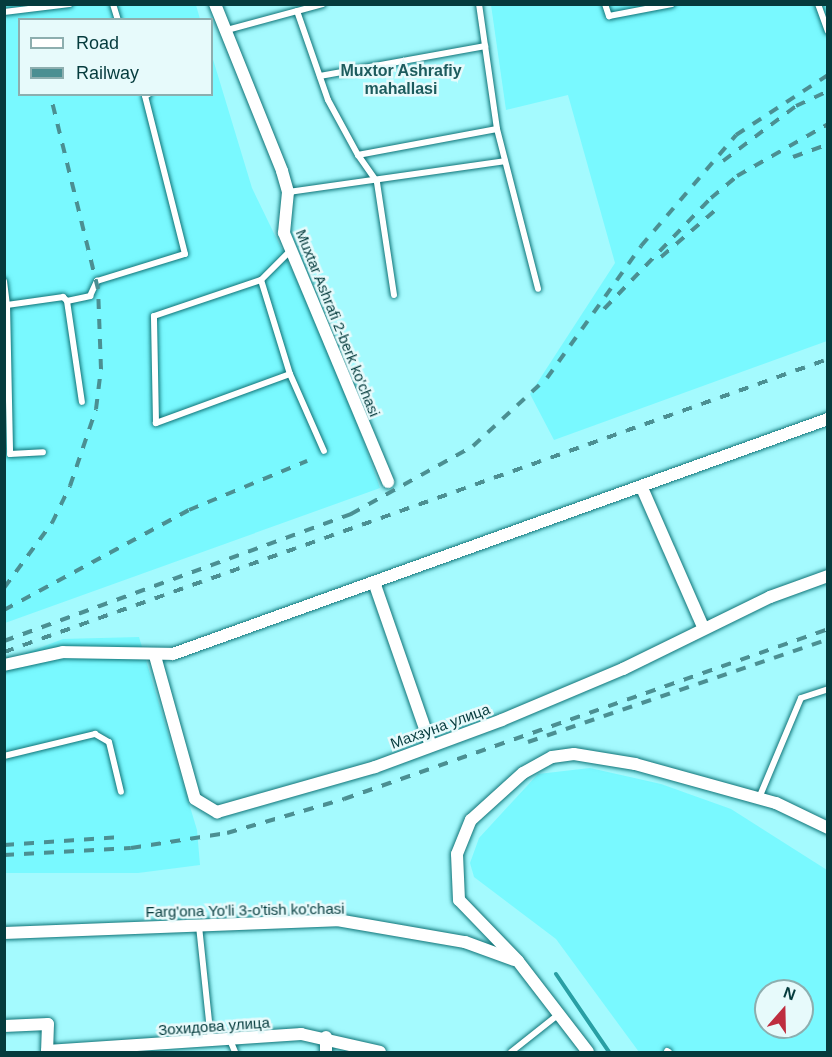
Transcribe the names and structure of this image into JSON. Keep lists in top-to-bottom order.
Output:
{
  "streets": {
    "street": [
      "Muxtar Ashrafi 2-berk ko'chasi",
      "Махзуна улица",
      "Farg'ona Yo'li 3-o'tish ko'chasi",
      "Зохидова улица"
    ]
  },
  "districts": ["Muxtor Ashrafiy mahallasi"],
  "legend": ["Road", "Railway"],
  "north": "top"
}
